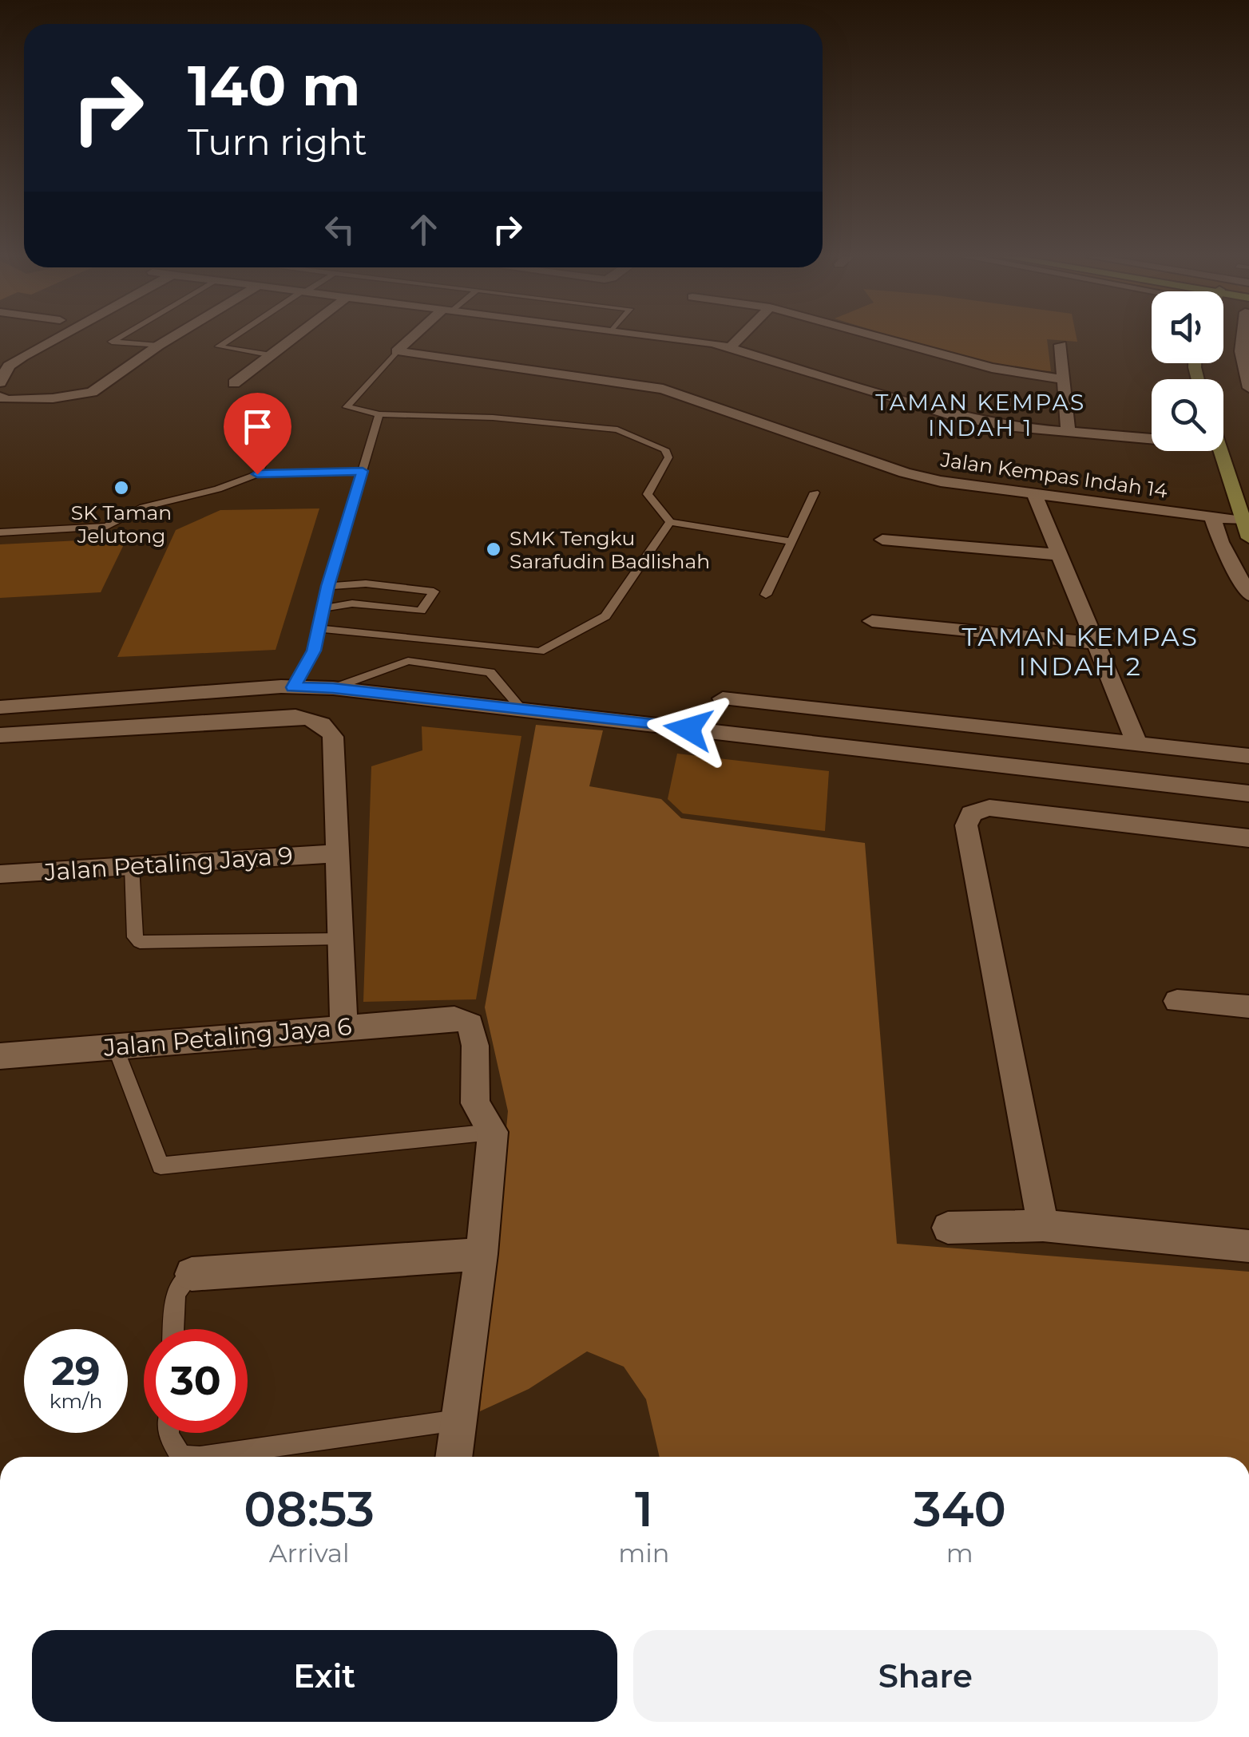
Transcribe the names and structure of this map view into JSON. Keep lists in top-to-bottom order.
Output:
{
  "streets": {
    "street": ["Jalan Kempas Indah 14", "Jalan Petaling Jaya 9", "Jalan Petaling Jaya 6"]
  },
  "districts": ["TAMAN KEMPAS INDAH 1", "TAMAN KEMPAS INDAH 2"],
  "places": ["SK Taman Jelutong", "SMK Tengku Sarafudin Badlishah"],
  "page": {
    "turn": ["140 m", "Turn right"],
    "speed": "29 km/h",
    "limit": "30",
    "eta": [
      "08:53",
      "Arrival",
      "1",
      "min",
      "340",
      "m"
    ],
    "buttons": ["Exit", "Share"]
  }
}
